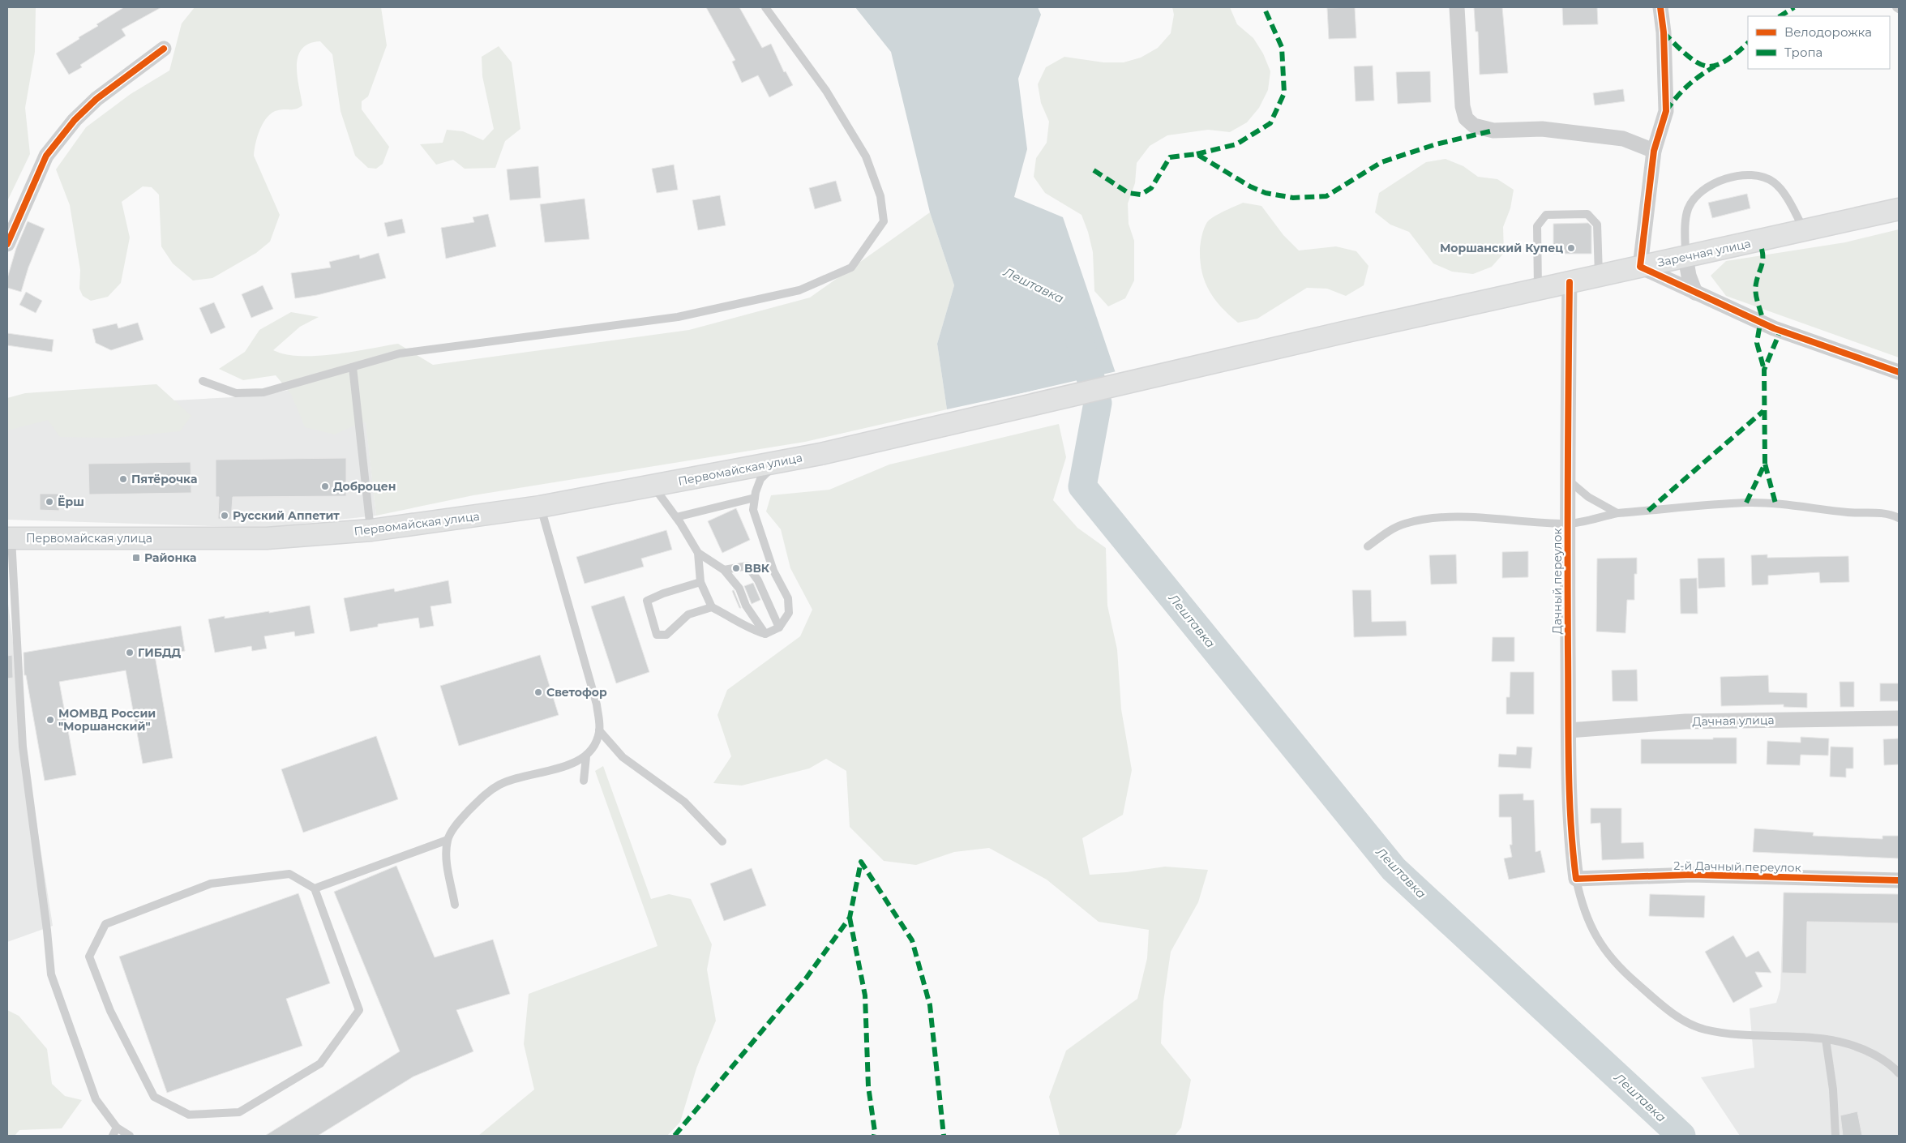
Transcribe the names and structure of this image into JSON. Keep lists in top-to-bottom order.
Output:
{
  "streets": {
    "main road": ["Заречная улица", "Первомайская улица"],
    "street": ["Дачный переулок", "Дачная улица", "2-й Дачный переулок"]
  },
  "crossings": [
    ["Заречная улица", "Первомайская улица"],
    ["Заречная улица", "Дачный переулок"],
    ["Дачный переулок", "Дачная улица"],
    ["Дачный переулок", "2-й Дачный переулок"]
  ],
  "water": ["Лештавка"],
  "places": {
    "other": [
      "Моршанский Купец",
      "Пятёрочка",
      "Доброцен",
      "Ёрш",
      "Русский Аппетит",
      "ВВК",
      "ГИБДД",
      "Светофор",
      "МОМВД России \"Моршанский\""
    ],
    "transit": ["Районка"]
  },
  "legend": ["Велодорожка", "Тропа"]
}
